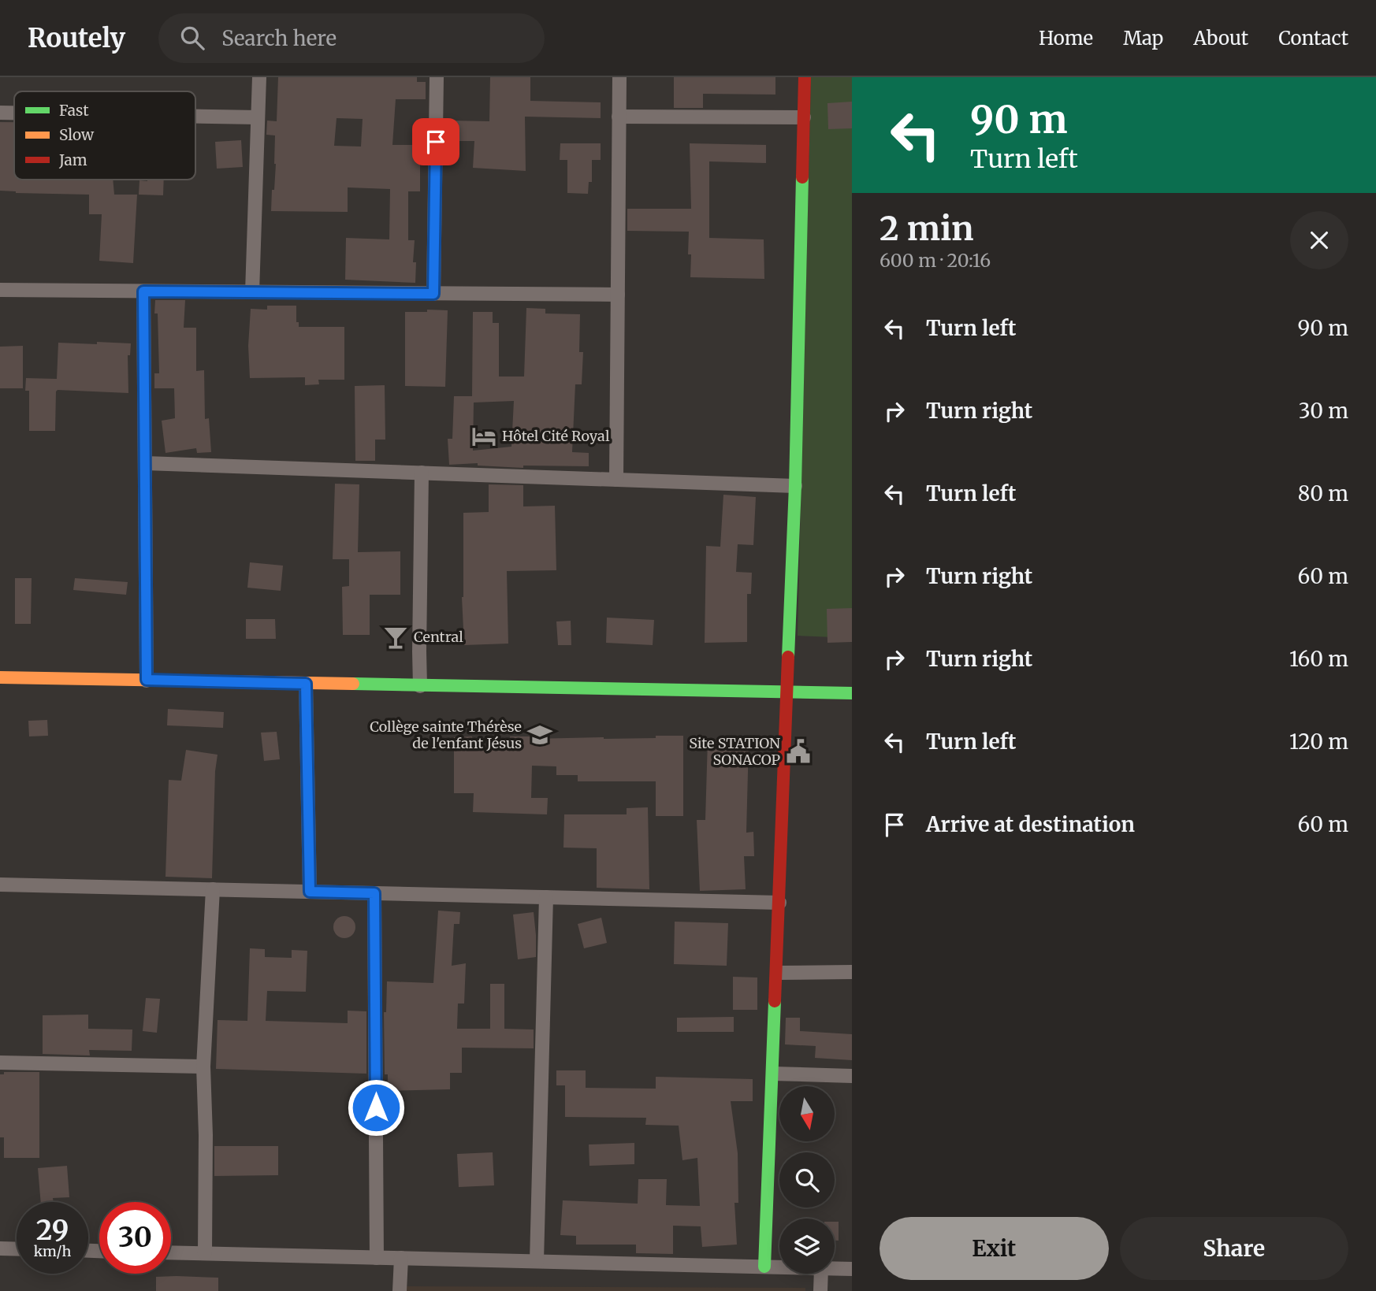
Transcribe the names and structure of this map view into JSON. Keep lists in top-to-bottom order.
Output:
{
  "places": {
    "hotel": ["Hôtel Cité Royal"],
    "bar": ["Central"],
    "school or university": ["Collège sainte Thérèse de l'enfant Jésus"],
    "public building": ["Site STATION SONACOP"]
  },
  "legend": ["Fast", "Slow", "Jam"],
  "north": "bottom",
  "page": {
    "header": "Routely",
    "search": "Search here",
    "nav": [
      "Home",
      "Map",
      "About",
      "Contact"
    ],
    "turn": ["90 m", "Turn left"],
    "heading": ["2 min", "600 m · 20:16"],
    "list": [
      {
        "name": "Turn left",
        "value": "90 m"
      },
      {
        "name": "Turn right",
        "value": "30 m"
      },
      {
        "name": "Turn left",
        "value": "80 m"
      },
      {
        "name": "Turn right",
        "value": "60 m"
      },
      {
        "name": "Turn right",
        "value": "160 m"
      },
      {
        "name": "Turn left",
        "value": "120 m"
      },
      {
        "name": "Arrive at destination",
        "value": "60 m"
      }
    ],
    "speed": "29 km/h",
    "limit": "30",
    "buttons": ["Exit", "Share"]
  }
}
